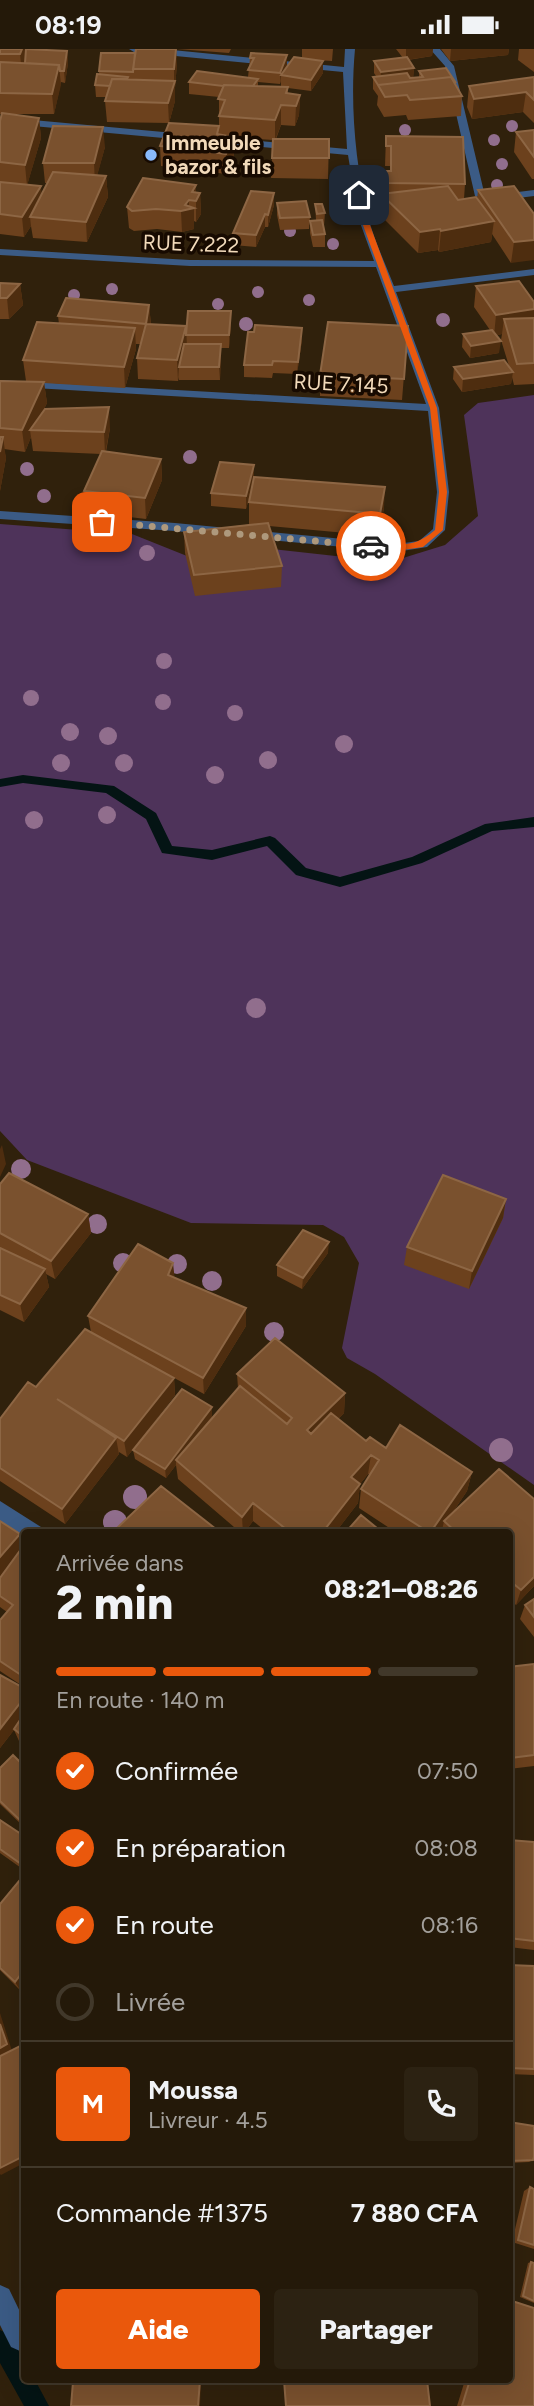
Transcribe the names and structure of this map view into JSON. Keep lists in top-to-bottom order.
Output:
{
  "streets": {
    "street": ["RUE 7.222", "RUE 7.145"]
  },
  "crossings": [
    ["RUE 7.222", "RUE 7.145"]
  ],
  "places": ["Immeuble bazor & fils"],
  "page": {
    "status": "08:19",
    "heading": ["2 min", "Arrivée dans", "08:21–08:26"],
    "panel": [
      "Moussa",
      "Livreur · 4.5",
      "Commande #1375",
      "7 880 CFA"
    ],
    "bar": "En route · 140 m",
    "list": [
      ["Confirmée", "07:50"],
      ["En préparation", "08:08"],
      ["En route", "08:16"],
      "Livrée"
    ],
    "round": "M",
    "buttons": ["Aide", "Partager"]
  }
}
